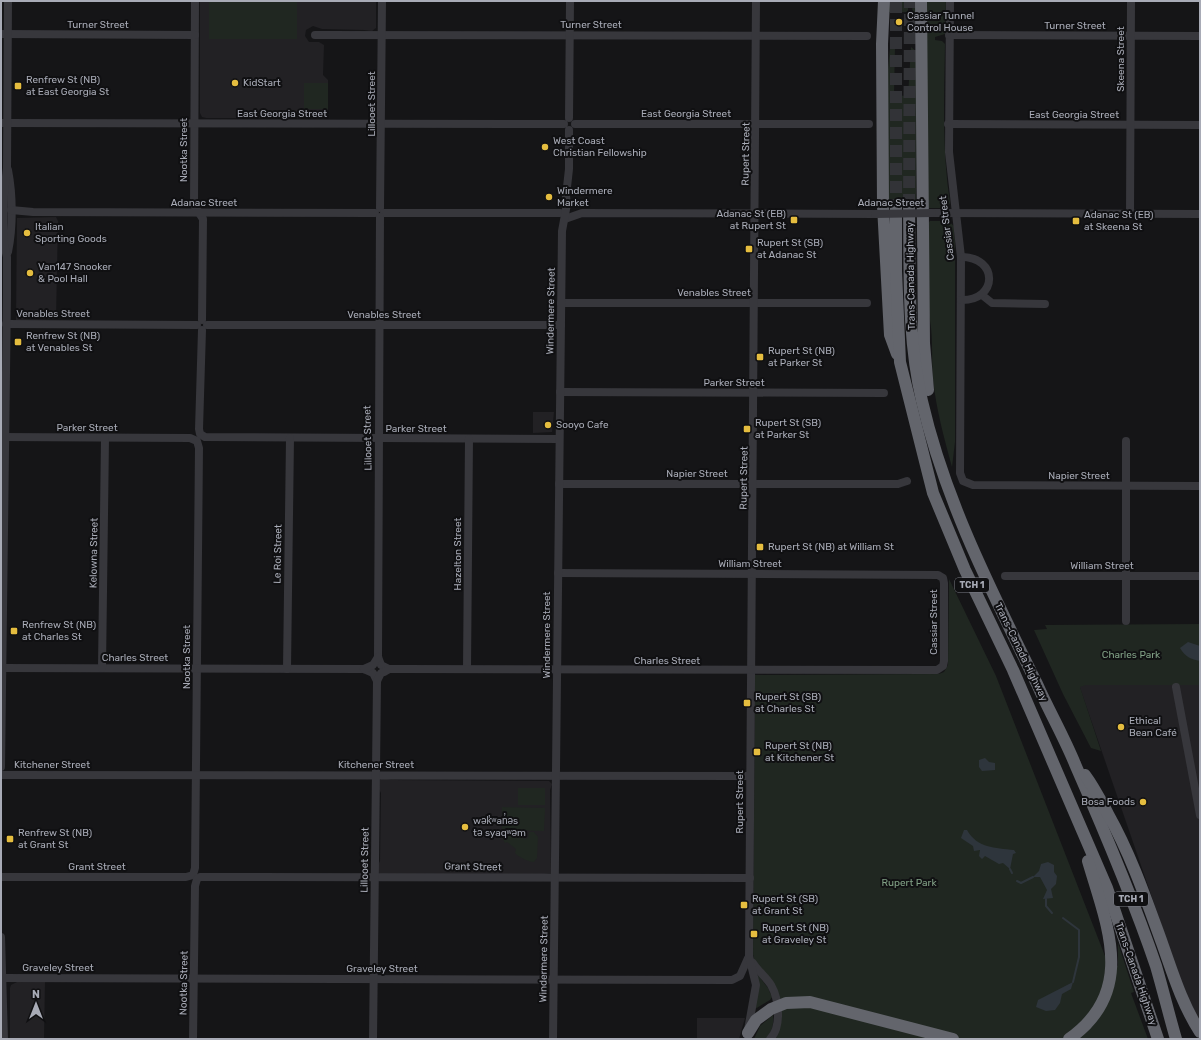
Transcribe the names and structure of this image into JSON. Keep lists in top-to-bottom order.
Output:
{
  "streets": {
    "highway": ["Trans-Canada Highway", "TCH 1"],
    "street": [
      "Turner Street",
      "Skeena Street",
      "Lillooet Street",
      "East Georgia Street",
      "Nootka Street",
      "Rupert Street",
      "Adanac Street",
      "Cassiar Street",
      "Venables Street",
      "Windermere Street",
      "Parker Street",
      "Napier Street",
      "Kelowna Street",
      "Le Roi Street",
      "Hazelton Street",
      "William Street",
      "Charles Street",
      "Kitchener Street",
      "Grant Street",
      "Graveley Street"
    ]
  },
  "crossings": [
    ["Turner Street", "Skeena Street"],
    ["Turner Street", "Lillooet Street"],
    ["Turner Street", "Nootka Street"],
    ["Turner Street", "Rupert Street"],
    ["Turner Street", "Cassiar Street"],
    ["Turner Street", "Windermere Street"],
    ["Skeena Street", "East Georgia Street"],
    ["Skeena Street", "Adanac Street"],
    ["Lillooet Street", "East Georgia Street"],
    ["Lillooet Street", "Adanac Street"],
    ["Lillooet Street", "Venables Street"],
    ["Lillooet Street", "Parker Street"],
    ["Lillooet Street", "Charles Street"],
    ["Lillooet Street", "Kitchener Street"],
    ["Lillooet Street", "Grant Street"],
    ["Lillooet Street", "Graveley Street"],
    ["East Georgia Street", "Nootka Street"],
    ["East Georgia Street", "Rupert Street"],
    ["East Georgia Street", "Cassiar Street"],
    ["East Georgia Street", "Windermere Street"],
    ["Nootka Street", "Adanac Street"],
    ["Nootka Street", "Venables Street"],
    ["Nootka Street", "Parker Street"],
    ["Nootka Street", "Charles Street"],
    ["Nootka Street", "Kitchener Street"],
    ["Nootka Street", "Grant Street"],
    ["Nootka Street", "Graveley Street"],
    ["Rupert Street", "Adanac Street"],
    ["Rupert Street", "Venables Street"],
    ["Rupert Street", "Parker Street"],
    ["Rupert Street", "Napier Street"],
    ["Rupert Street", "William Street"],
    ["Rupert Street", "Charles Street"],
    ["Rupert Street", "Kitchener Street"],
    ["Rupert Street", "Grant Street"],
    ["Rupert Street", "Graveley Street"],
    ["Adanac Street", "Cassiar Street"],
    ["Adanac Street", "Windermere Street"],
    ["Cassiar Street", "Napier Street"],
    ["Cassiar Street", "William Street"],
    ["Cassiar Street", "Charles Street"],
    ["Venables Street", "Windermere Street"],
    ["Windermere Street", "Parker Street"],
    ["Windermere Street", "Napier Street"],
    ["Windermere Street", "William Street"],
    ["Windermere Street", "Charles Street"],
    ["Windermere Street", "Kitchener Street"],
    ["Windermere Street", "Grant Street"],
    ["Windermere Street", "Graveley Street"],
    ["Parker Street", "Kelowna Street"],
    ["Parker Street", "Le Roi Street"],
    ["Parker Street", "Hazelton Street"],
    ["Kelowna Street", "Charles Street"],
    ["Le Roi Street", "Charles Street"],
    ["Hazelton Street", "Charles Street"]
  ],
  "parks": ["Charles Park", "Rupert Park"],
  "places": {
    "other": [
      "Cassiar Tunnel Control House",
      "KidStart",
      "West Coast Christian Fellowship",
      "Windermere Market",
      "Italian Sporting Goods",
      "Van147 Snooker & Pool Hall",
      "Sooyo Cafe",
      "Ethical Bean Café",
      "Bosa Foods",
      "wək̓ʷan̓əs tə syaqʷəm"
    ],
    "transit": [
      "Renfrew St (NB) at East Georgia St",
      "Adanac St (EB) at Rupert St",
      "Adanac St (EB) at Skeena St",
      "Rupert St (SB) at Adanac St",
      "Renfrew St (NB) at Venables St",
      "Rupert St (NB) at Parker St",
      "Rupert St (SB) at Parker St",
      "Rupert St (NB) at William St",
      "Renfrew St (NB) at Charles St",
      "Rupert St (SB) at Charles St",
      "Rupert St (NB) at Kitchener St",
      "Renfrew St (NB) at Grant St",
      "Rupert St (SB) at Grant St",
      "Rupert St (NB) at Graveley St"
    ]
  },
  "north": "top"
}
